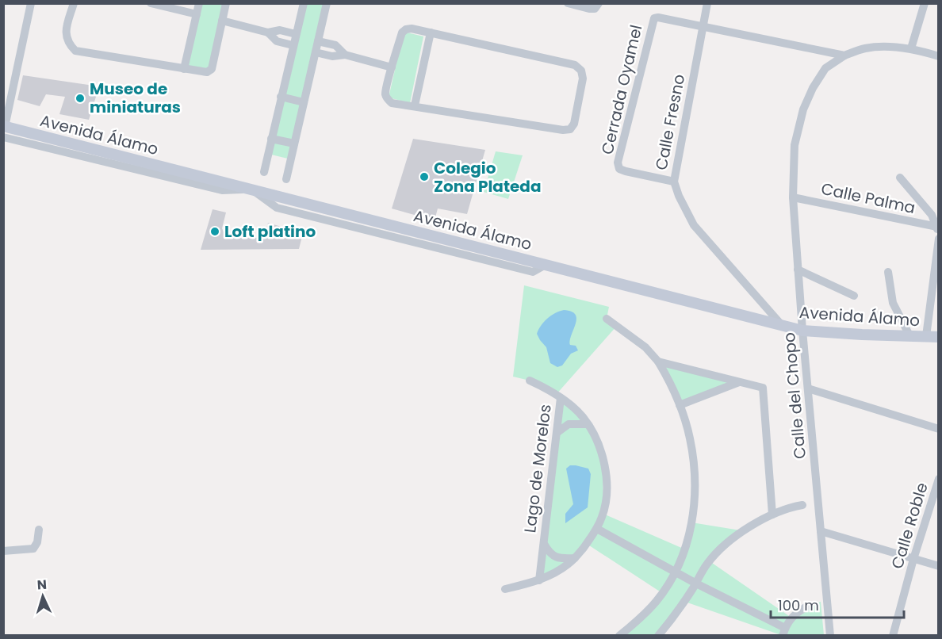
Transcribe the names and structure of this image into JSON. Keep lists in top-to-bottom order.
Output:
{
  "streets": {
    "street": [
      "Cerrada Oyamel",
      "Calle Fresno",
      "Avenida Álamo",
      "Calle Palma",
      "Calle del Chopo",
      "Lago de Morelos",
      "Calle Roble"
    ]
  },
  "crossings": [
    ["Cerrada Oyamel", "Calle Fresno"],
    ["Calle Fresno", "Avenida Álamo"],
    ["Avenida Álamo", "Calle del Chopo"],
    ["Calle Palma", "Calle del Chopo"]
  ],
  "places": ["Museo de miniaturas", "Colegio Zona Plateda", "Loft platino"],
  "scale_bar": "100 m",
  "north": "top"
}
